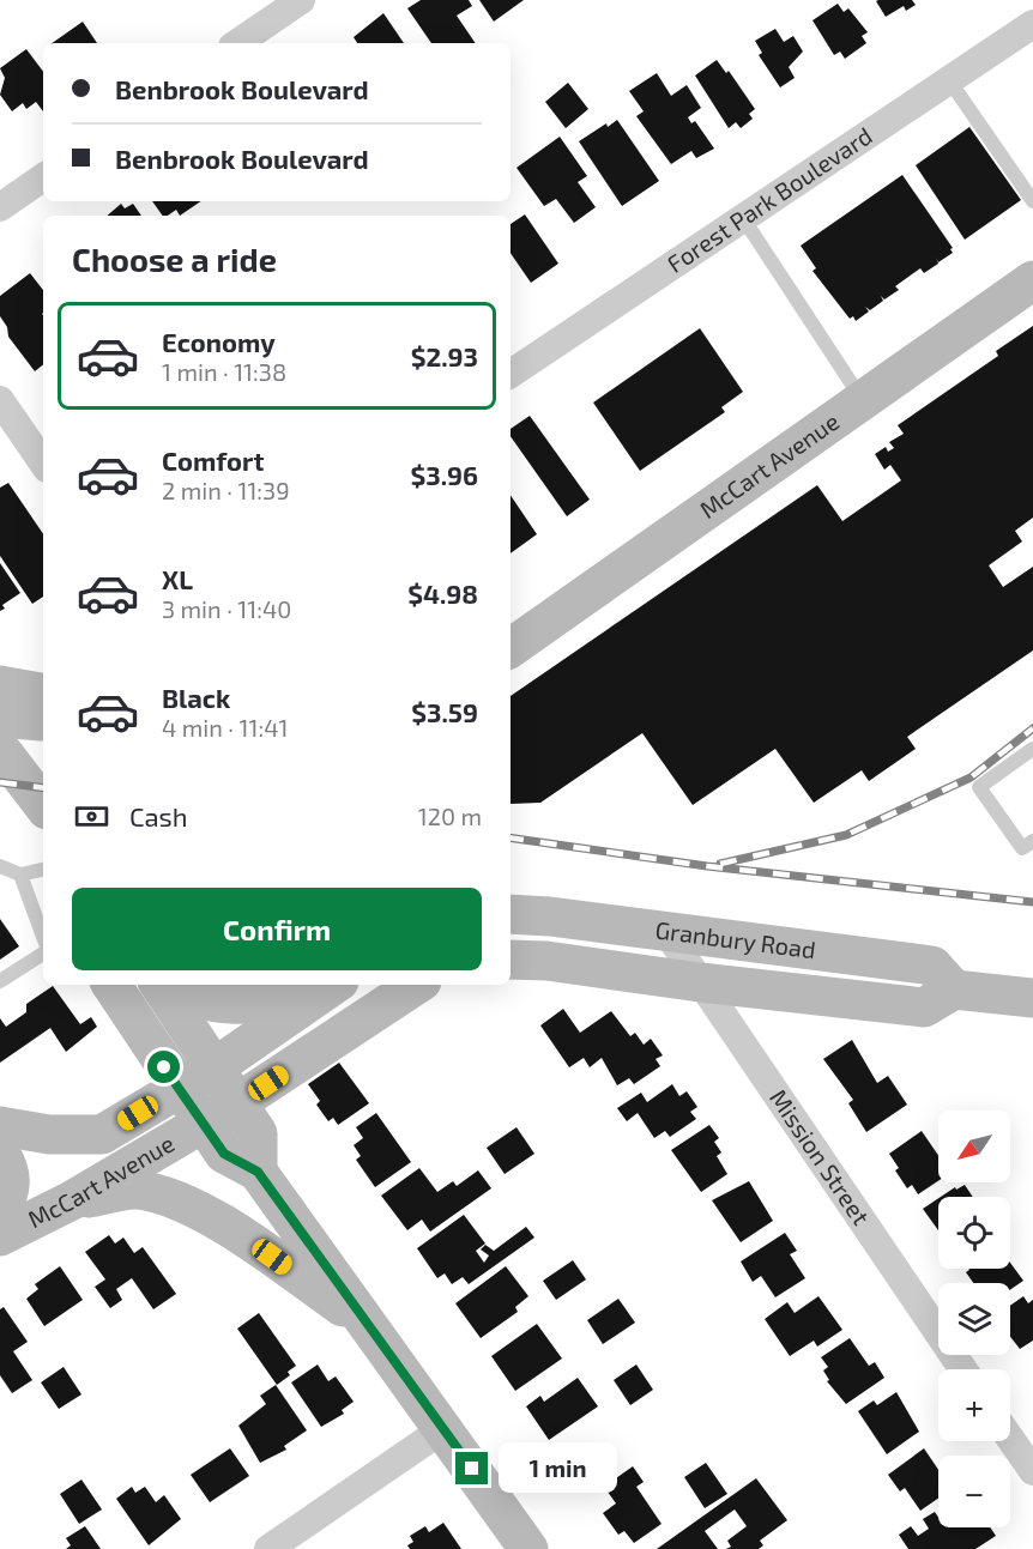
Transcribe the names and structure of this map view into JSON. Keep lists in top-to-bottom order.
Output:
{
  "streets": {
    "street": [
      "Forest Park Boulevard",
      "McCart Avenue",
      "Granbury Road",
      "Mission Street"
    ]
  },
  "crossings": [
    ["Granbury Road", "Mission Street"]
  ],
  "north": "bottom left",
  "page": {
    "banner": ["Benbrook Boulevard", "Benbrook Boulevard"],
    "heading": "Choose a ride",
    "list": [
      {
        "name": "Economy",
        "note": "1 min · 11:38",
        "value": "$2.93"
      },
      {
        "name": "Comfort",
        "note": "2 min · 11:39",
        "value": "$3.96"
      },
      {
        "name": "XL",
        "note": "3 min · 11:40",
        "value": "$4.98"
      },
      {
        "name": "Black",
        "note": "4 min · 11:41",
        "value": "$3.59"
      }
    ],
    "pay": ["Cash", "120 m"],
    "buttons": "Confirm",
    "map_buttons": ["+", "−"],
    "bubble": "1 min"
  }
}
